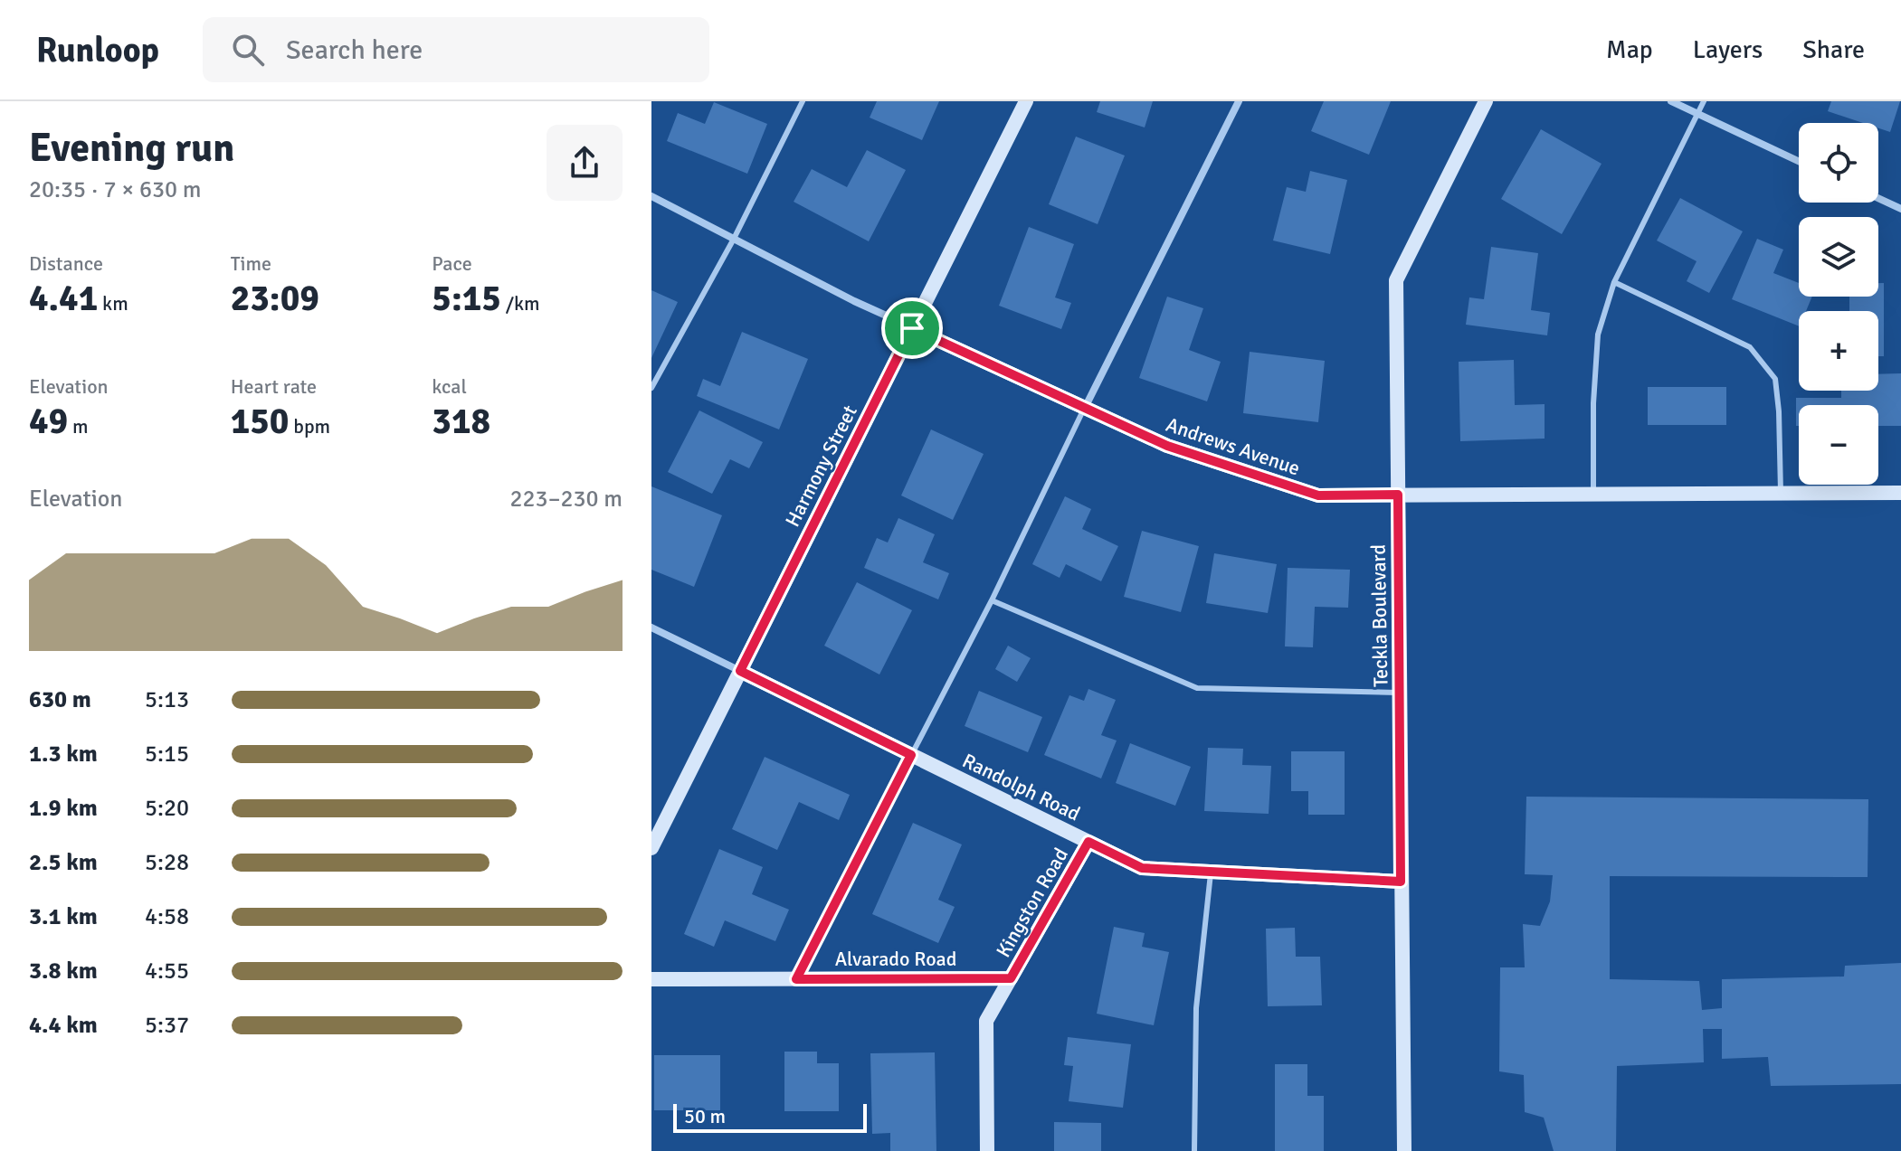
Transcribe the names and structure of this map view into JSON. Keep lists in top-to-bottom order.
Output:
{
  "streets": {
    "street": [
      "Andrews Avenue",
      "Harmony Street",
      "Teckla Boulevard",
      "Randolph Road",
      "Kingston Road",
      "Alvarado Road"
    ]
  },
  "crossings": [
    ["Andrews Avenue", "Harmony Street"],
    ["Andrews Avenue", "Teckla Boulevard"],
    ["Harmony Street", "Randolph Road"],
    ["Teckla Boulevard", "Randolph Road"],
    ["Randolph Road", "Kingston Road"],
    ["Kingston Road", "Alvarado Road"]
  ],
  "scale_bar": "50 m",
  "page": {
    "header": "Runloop",
    "search": "Search here",
    "nav": ["Map", "Layers", "Share"],
    "heading": ["Evening run", "20:35 · 7 × 630 m"],
    "map_buttons": ["+", "−"],
    "stats": [
      ["Distance", "4.41 km"],
      ["Time", "23:09"],
      ["Pace", "5:15 /km"],
      ["Elevation", "49 m"],
      ["Heart rate", "150 bpm"],
      ["kcal", "318"]
    ],
    "chart": ["Elevation", "223–230 m"],
    "list": [
      {
        "name": "630 m",
        "note": "5:13"
      },
      {
        "name": "1.3 km",
        "note": "5:15"
      },
      {
        "name": "1.9 km",
        "note": "5:20"
      },
      {
        "name": "2.5 km",
        "note": "5:28"
      },
      {
        "name": "3.1 km",
        "note": "4:58"
      },
      {
        "name": "3.8 km",
        "note": "4:55"
      },
      {
        "name": "4.4 km",
        "note": "5:37"
      }
    ],
    "scale": "50 m"
  }
}
